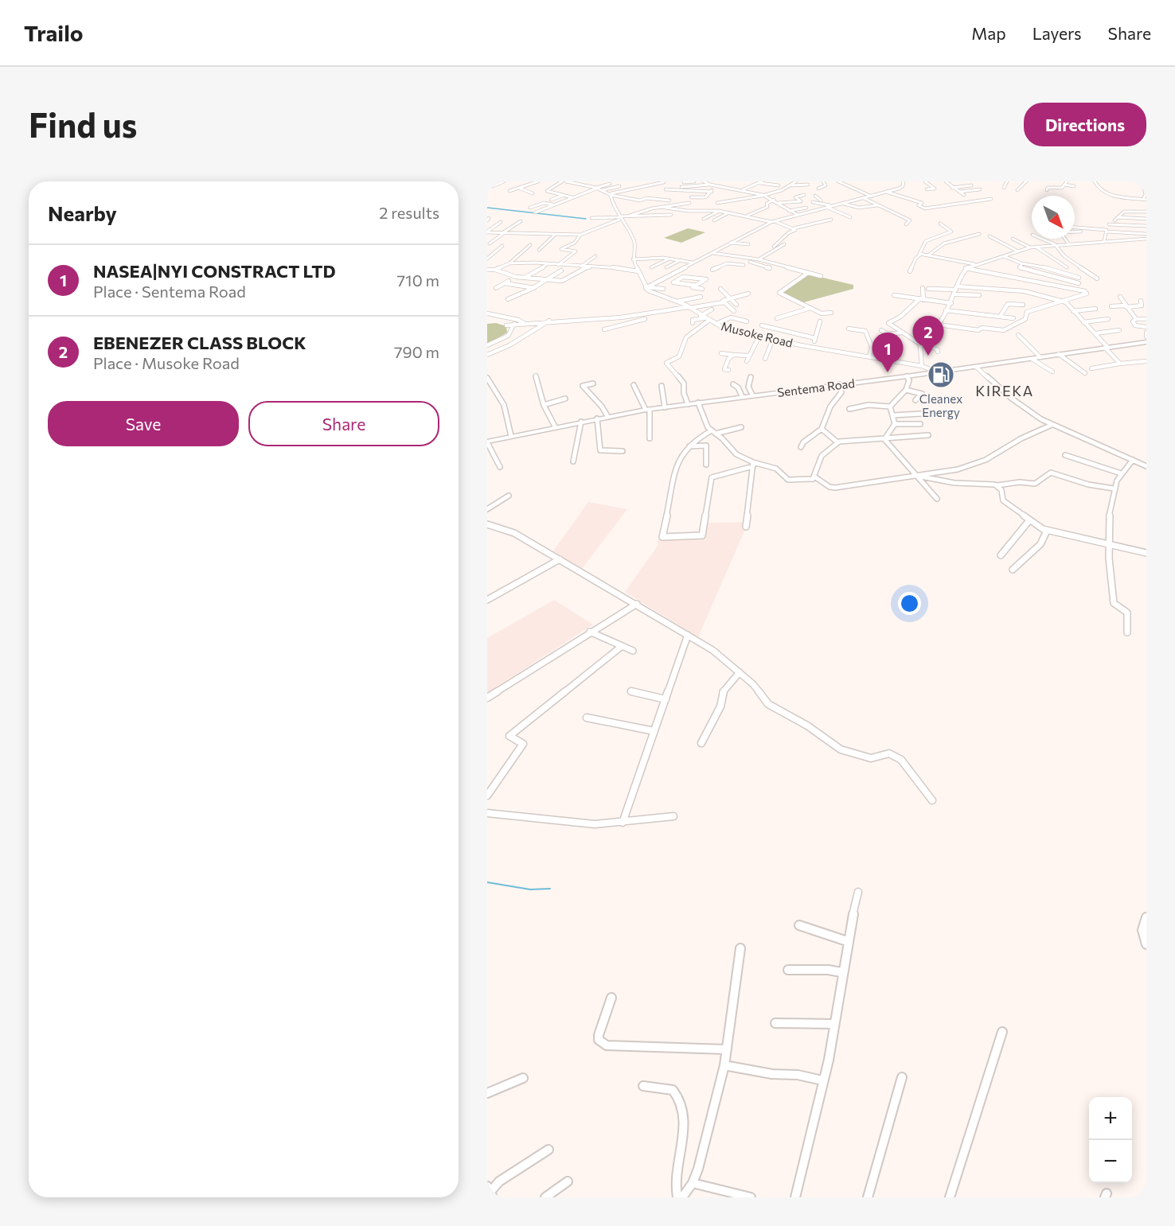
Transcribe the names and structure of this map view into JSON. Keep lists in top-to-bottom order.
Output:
{
  "streets": {
    "main road": ["Sentema Road"],
    "street": ["Musoke Road"]
  },
  "crossings": [
    ["Musoke Road", "Sentema Road"]
  ],
  "districts": ["KIREKA"],
  "places": {
    "fuel station": ["Cleanex Energy"]
  },
  "north": "bottom right",
  "page": {
    "header": "Trailo",
    "nav": ["Map", "Layers", "Share"],
    "buttons": [
      "Directions",
      ["Save", "Share"]
    ],
    "title": "Find us",
    "heading": ["Nearby", "2 results"],
    "list": [
      {
        "mark": "1",
        "name": "NASEA|NYI CONSTRACT LTD",
        "note": "Place · Sentema Road",
        "value": "710 m"
      },
      {
        "mark": "2",
        "name": "EBENEZER CLASS BLOCK",
        "note": "Place · Musoke Road",
        "value": "790 m"
      }
    ],
    "pins": ["2", "1"],
    "map_buttons": ["+", "−"]
  }
}
